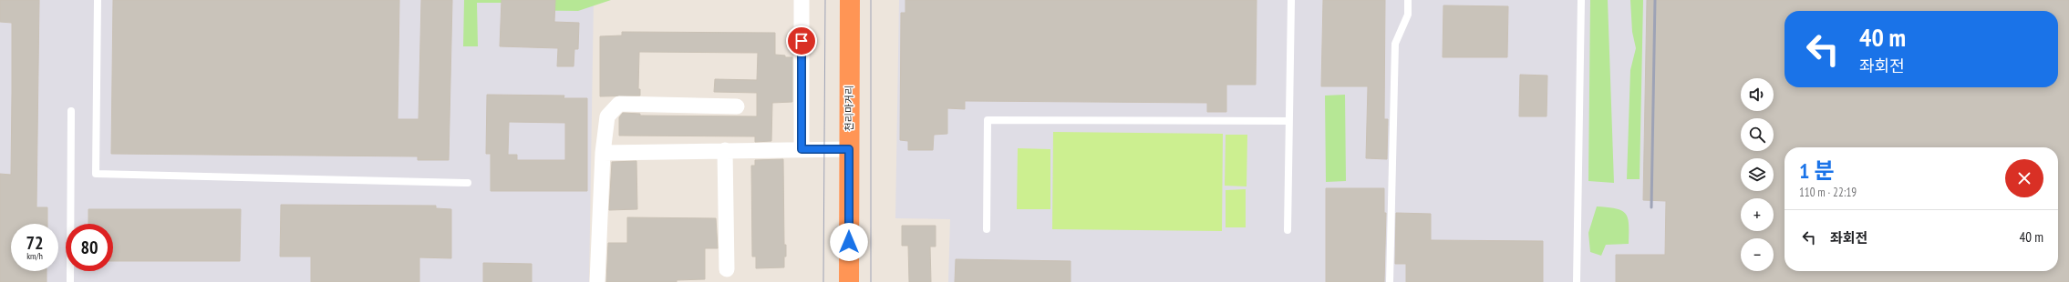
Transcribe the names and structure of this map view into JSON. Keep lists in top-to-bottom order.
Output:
{
  "streets": {
    "highway": ["천리마거리"]
  },
  "page": {
    "turn": ["40 m", "좌회전"],
    "map_buttons": ["+", "−"],
    "heading": ["1 분", "110 m · 22:19"],
    "list": [
      {
        "name": "좌회전",
        "value": "40 m"
      }
    ],
    "speed": "72 km/h",
    "limit": "80"
  }
}
